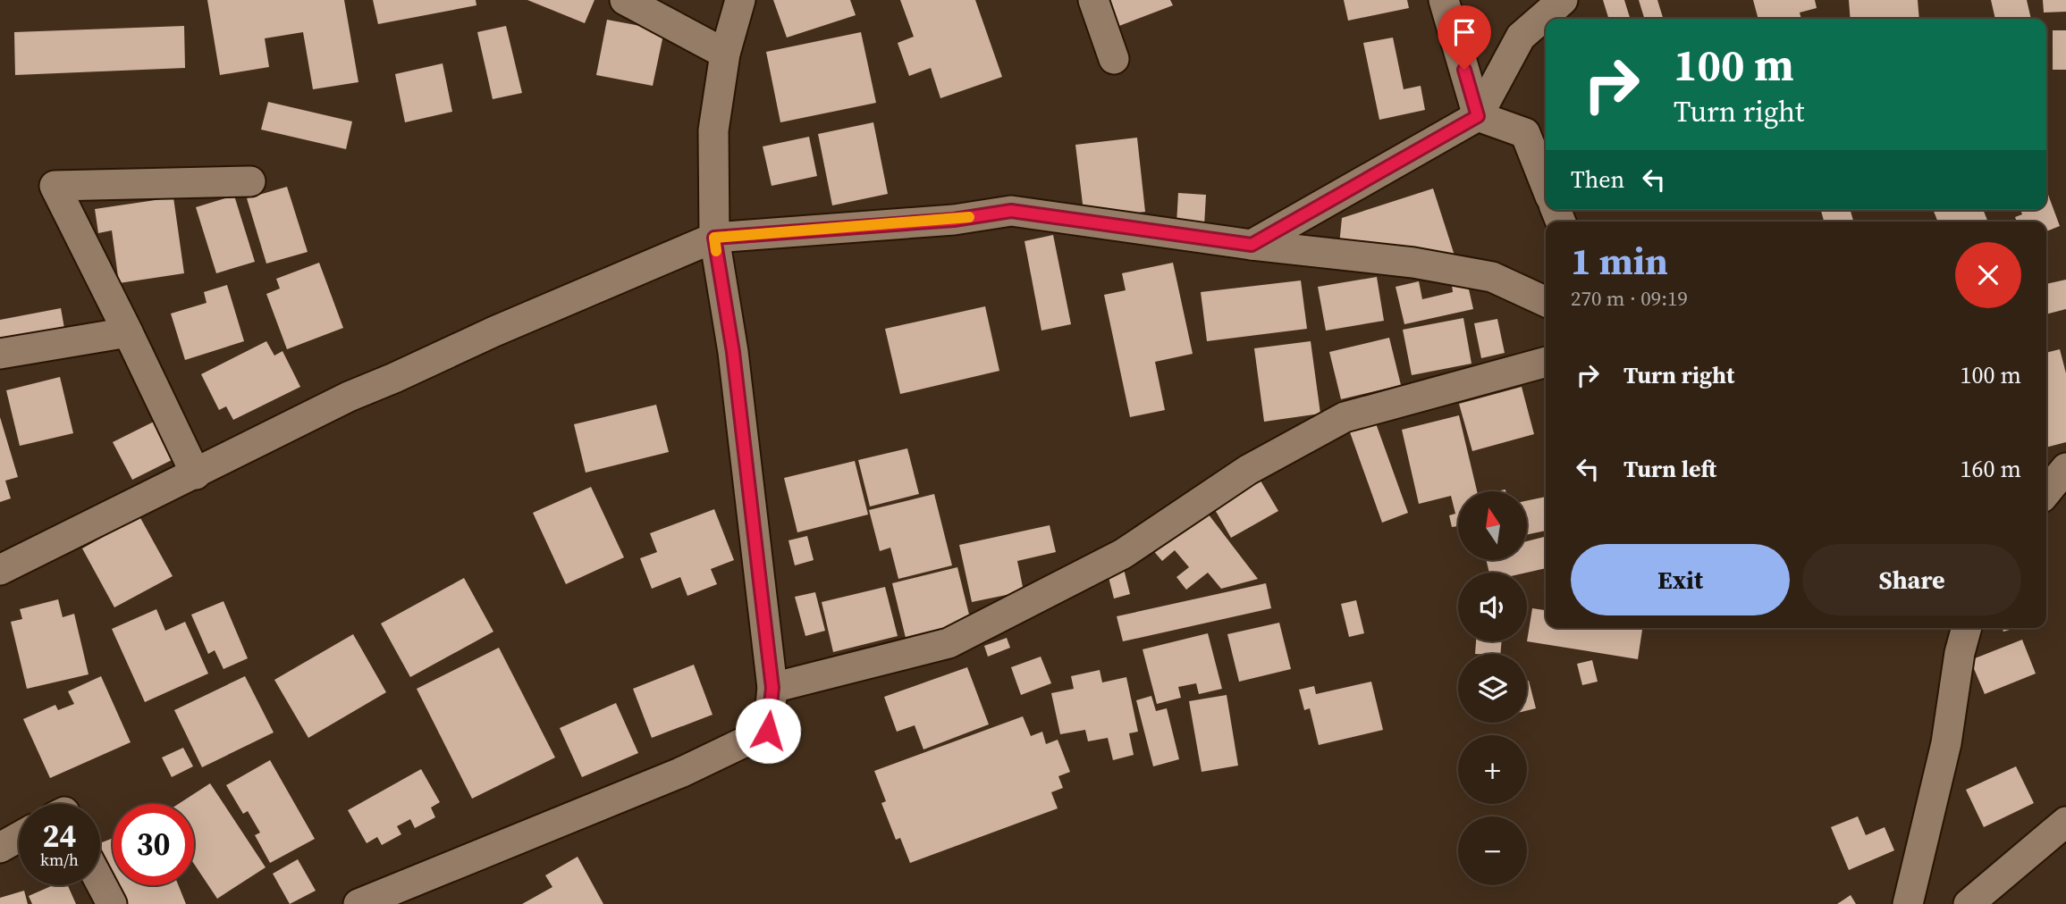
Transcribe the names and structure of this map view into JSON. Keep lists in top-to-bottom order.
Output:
{
  "north": "top",
  "page": {
    "turn": ["100 m", "Turn right"],
    "then": "Then",
    "heading": ["1 min", "270 m · 09:19"],
    "list": [
      {
        "name": "Turn right",
        "value": "100 m"
      },
      {
        "name": "Turn left",
        "value": "160 m"
      }
    ],
    "map_buttons": ["+", "−"],
    "buttons": ["Exit", "Share"],
    "speed": "24 km/h",
    "limit": "30"
  }
}
